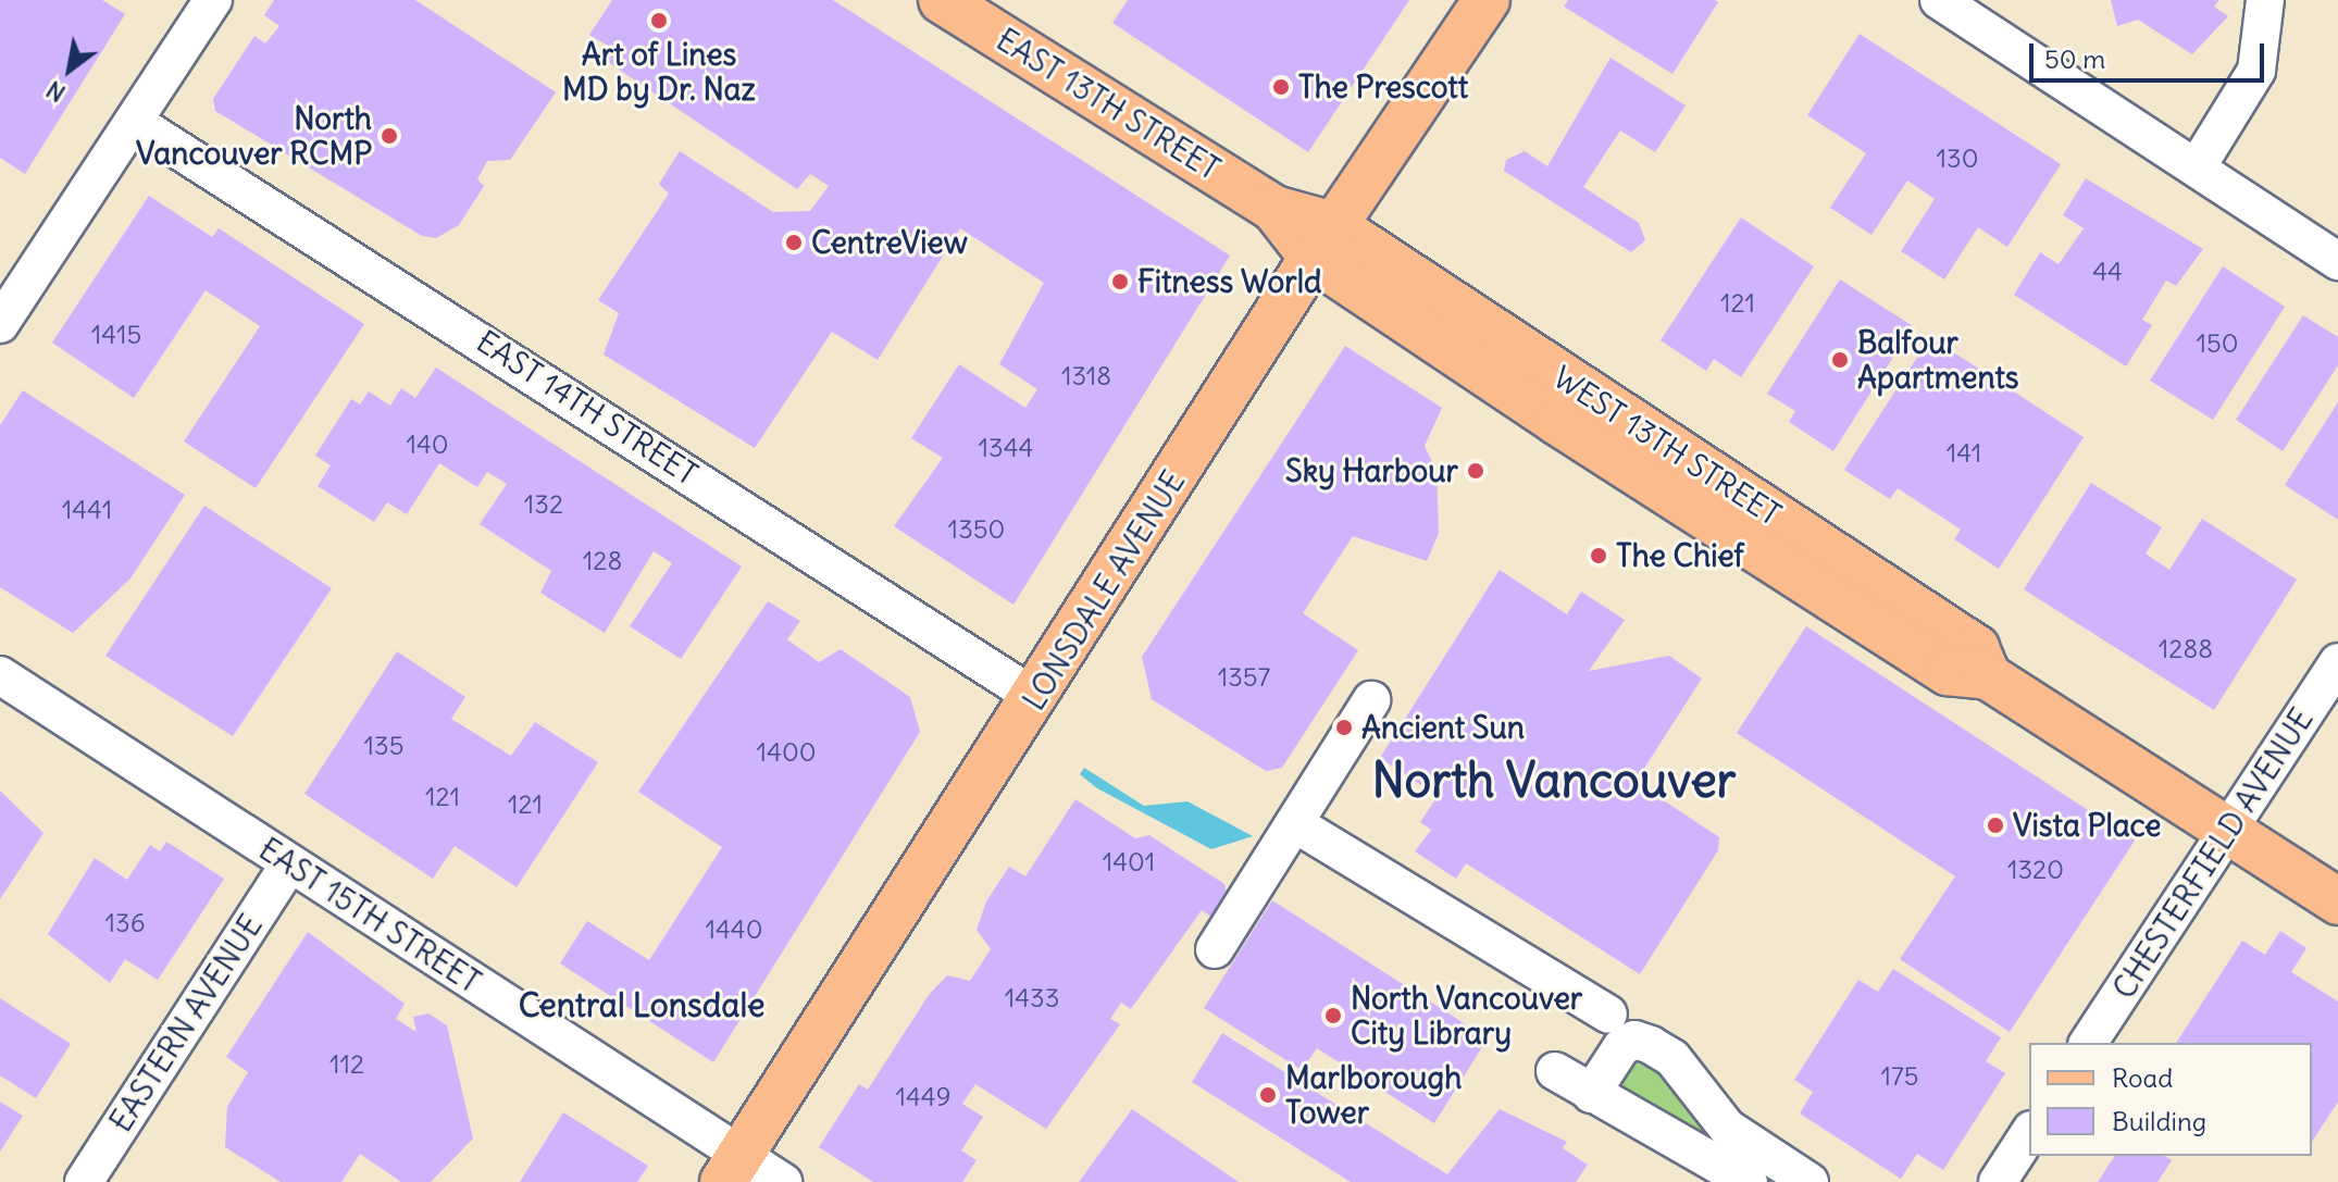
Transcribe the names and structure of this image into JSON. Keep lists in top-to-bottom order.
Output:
{
  "streets": {
    "main road": ["EAST 13TH STREET", "WEST 13TH STREET", "LONSDALE AVENUE"],
    "street": [
      "EAST 14TH STREET",
      "CHESTERFIELD AVENUE",
      "EAST 15TH STREET",
      "EASTERN AVENUE"
    ]
  },
  "crossings": [
    ["EAST 13TH STREET", "WEST 13TH STREET"],
    ["EAST 13TH STREET", "LONSDALE AVENUE"],
    ["EAST 14TH STREET", "LONSDALE AVENUE"],
    ["WEST 13TH STREET", "LONSDALE AVENUE"],
    ["WEST 13TH STREET", "CHESTERFIELD AVENUE"],
    ["LONSDALE AVENUE", "EAST 15TH STREET"],
    ["EAST 15TH STREET", "EASTERN AVENUE"]
  ],
  "districts": ["North Vancouver", "Central Lonsdale"],
  "places": [
    "Art of Lines MD by Dr. Naz",
    "The Prescott",
    "North Vancouver RCMP",
    "CentreView",
    "Fitness World",
    "Balfour Apartments",
    "Sky Harbour",
    "The Chief",
    "Ancient Sun",
    "Vista Place",
    "North Vancouver City Library",
    "Marlborough Tower"
  ],
  "house_numbers": [
    "130",
    "44",
    "121",
    "1415",
    "150",
    "1318",
    "140",
    "1344",
    "141",
    "132",
    "1441",
    "1350",
    "128",
    "1288",
    "1357",
    "135",
    "1400",
    "121",
    "121",
    "1401",
    "1320",
    "136",
    "1440",
    "1433",
    "112",
    "175",
    "1449"
  ],
  "legend": ["Road", "Building"],
  "scale_bar": "50 m",
  "north": "bottom left"
}
